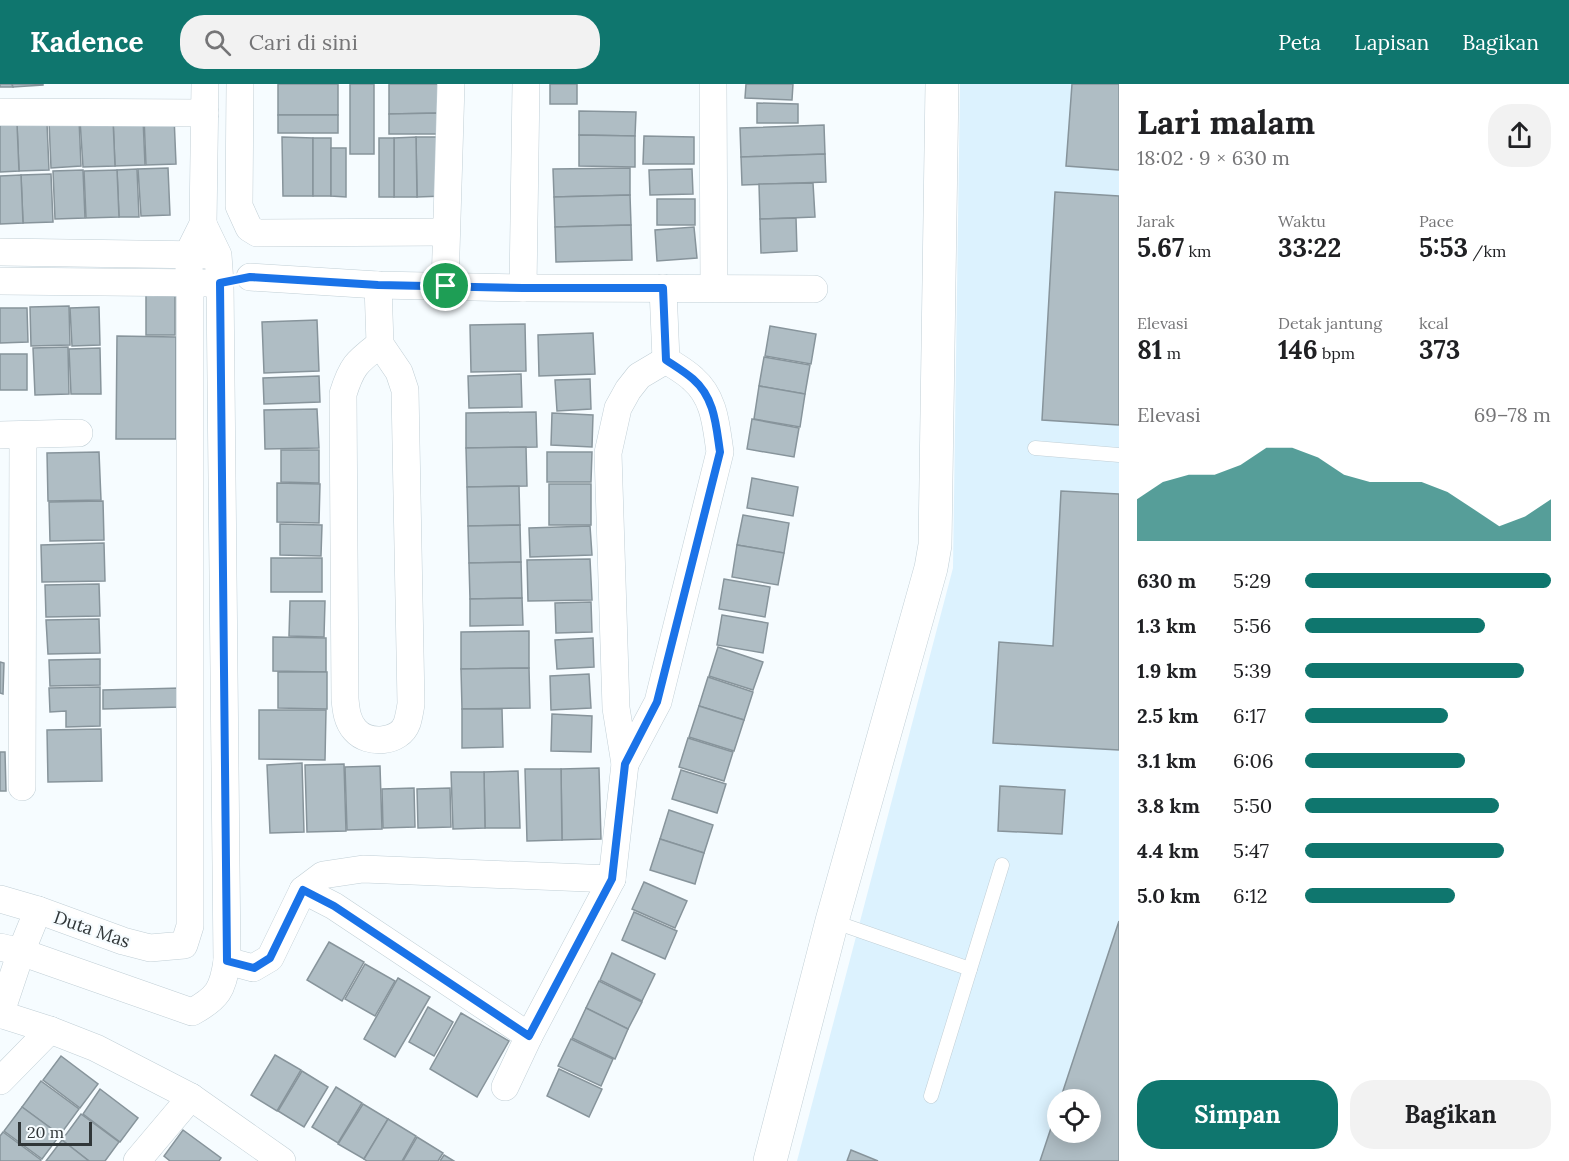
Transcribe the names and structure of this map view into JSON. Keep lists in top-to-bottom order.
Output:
{
  "streets": {
    "street": ["Duta Mas"]
  },
  "scale_bar": "20 m",
  "page": {
    "header": "Kadence",
    "search": "Cari di sini",
    "nav": ["Peta", "Lapisan", "Bagikan"],
    "heading": ["Lari malam", "18:02 · 9 × 630 m"],
    "stats": [
      ["Jarak", "5.67 km"],
      ["Waktu", "33:22"],
      ["Pace", "5:53 /km"],
      ["Elevasi", "81 m"],
      ["Detak jantung", "146 bpm"],
      ["kcal", "373"]
    ],
    "chart": ["Elevasi", "69–78 m"],
    "list": [
      {
        "name": "630 m",
        "note": "5:29"
      },
      {
        "name": "1.3 km",
        "note": "5:56"
      },
      {
        "name": "1.9 km",
        "note": "5:39"
      },
      {
        "name": "2.5 km",
        "note": "6:17"
      },
      {
        "name": "3.1 km",
        "note": "6:06"
      },
      {
        "name": "3.8 km",
        "note": "5:50"
      },
      {
        "name": "4.4 km",
        "note": "5:47"
      },
      {
        "name": "5.0 km",
        "note": "6:12"
      }
    ],
    "buttons": ["Simpan", "Bagikan"],
    "scale": "20 m"
  }
}
